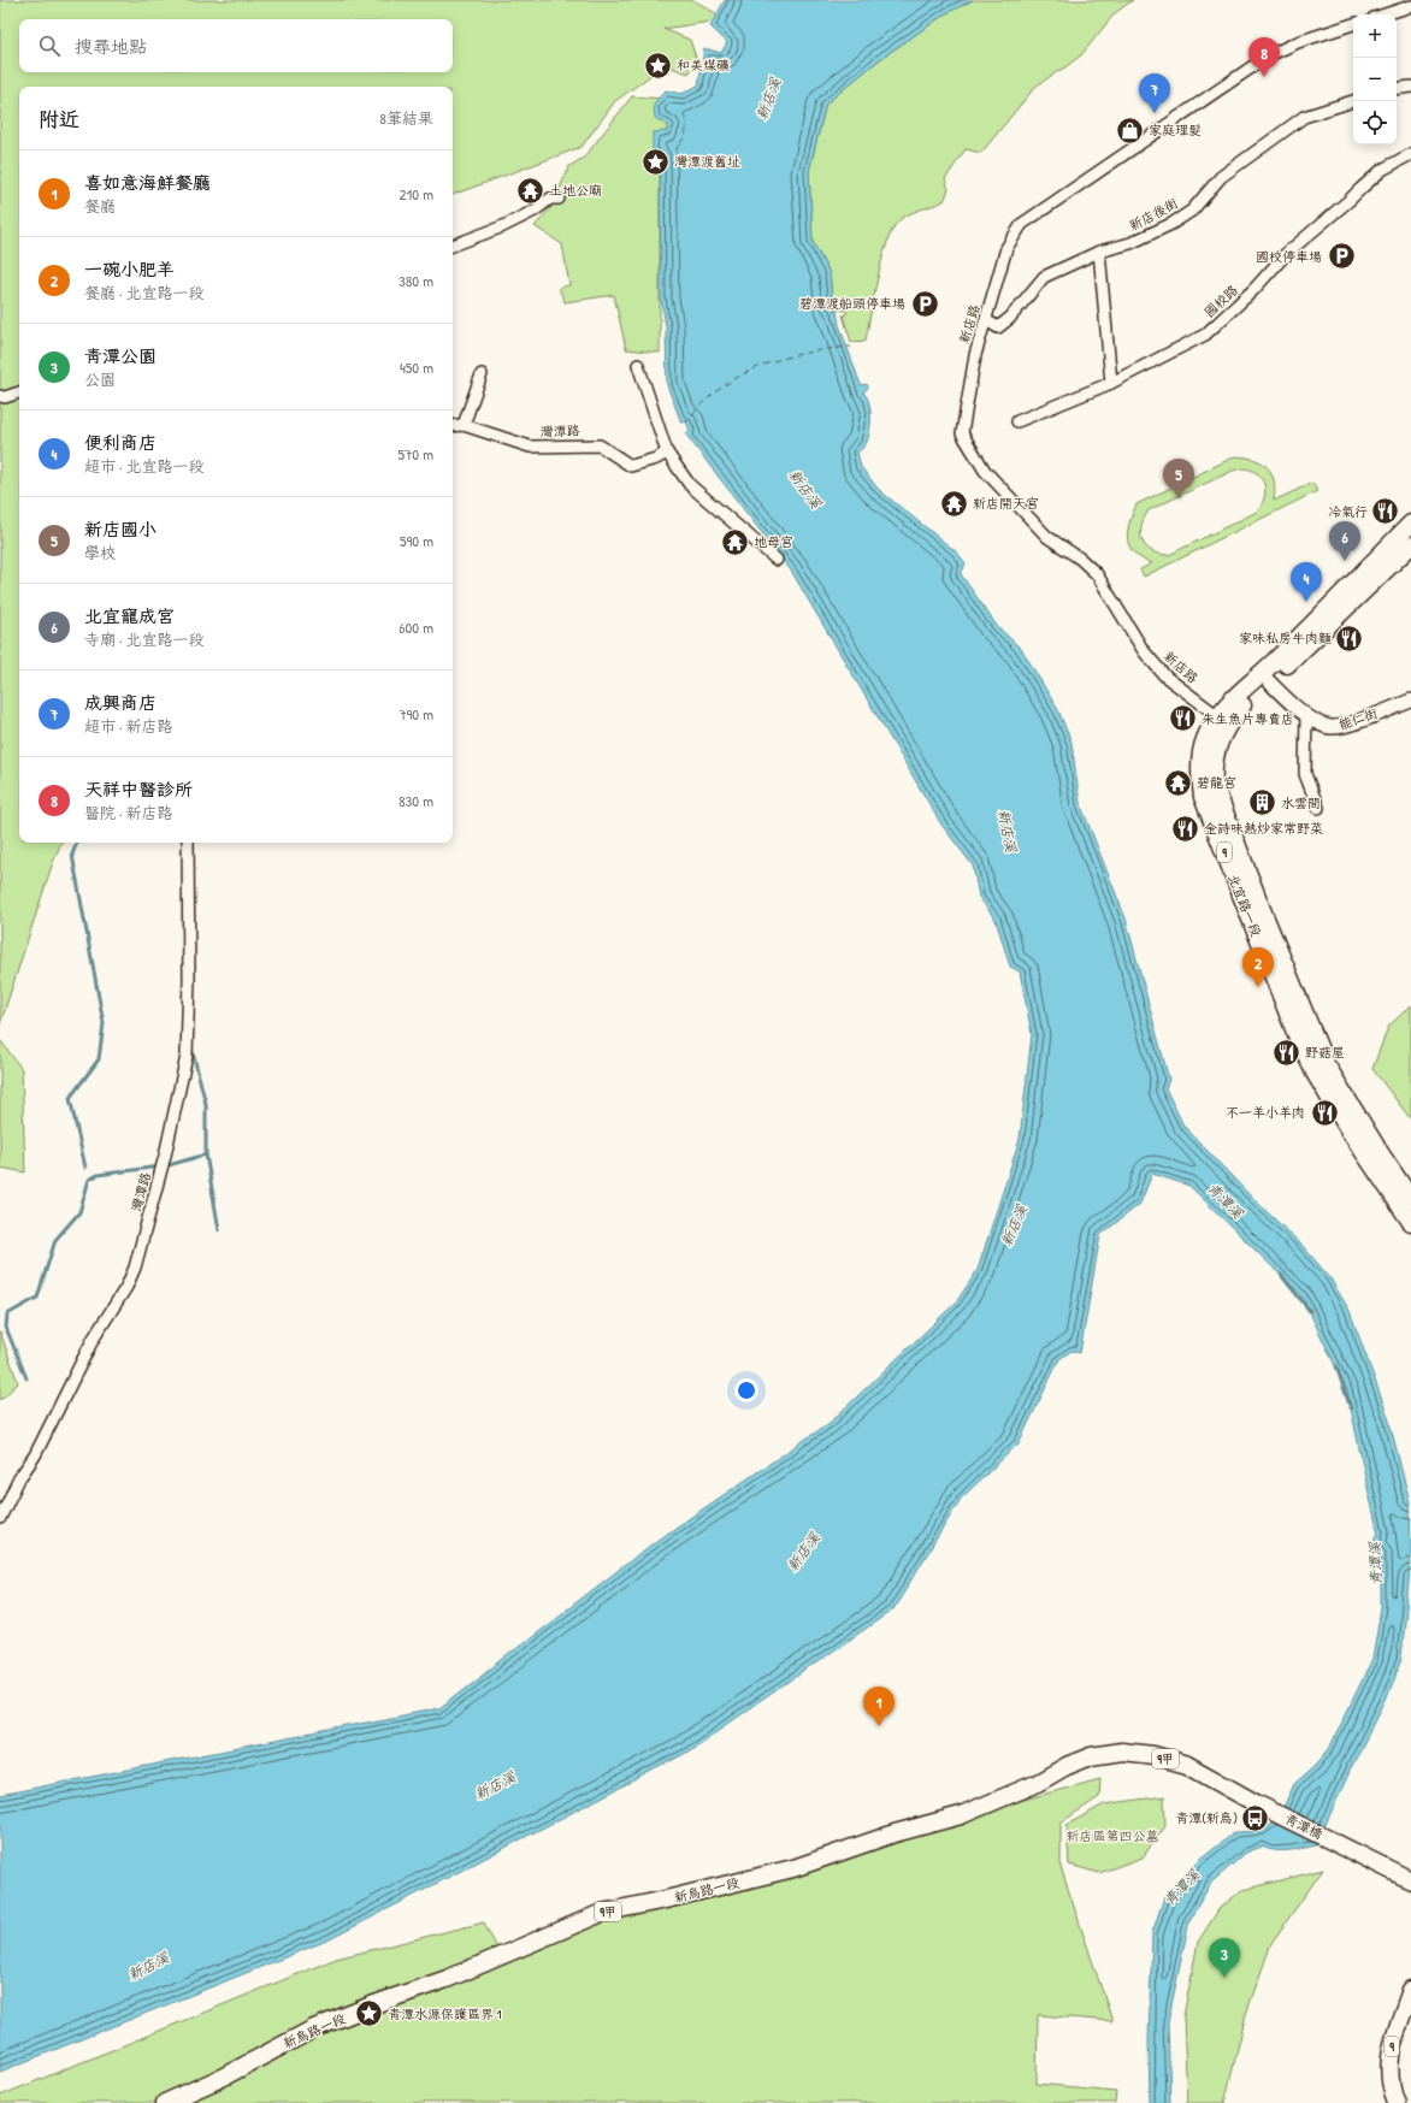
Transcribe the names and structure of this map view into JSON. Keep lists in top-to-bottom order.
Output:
{
  "streets": {
    "main road": [
      "9",
      "北宜路一段",
      "9甲",
      "青潭橋",
      "新烏路一段"
    ],
    "street": [
      "新店後街",
      "國校路",
      "新店路",
      "灣潭路",
      "能仁街"
    ]
  },
  "crossings": [
    ["新店後街", "新店路"],
    ["新店路", "北宜路一段"],
    ["能仁街", "北宜路一段"],
    ["青潭橋", "新烏路一段"]
  ],
  "water": ["新店溪", "青潭溪"],
  "parks": ["新店區第四公墓"],
  "places": {
    "place": ["和美煤礦", "灣潭渡舊址", "青潭水源保護區界 1"],
    "shop": ["家庭理髮"],
    "temple": [
      "土地公廟",
      "新店開天宮",
      "地母宮",
      "碧龍宮"
    ],
    "parking": ["國校停車場", "碧潭渡船頭停車場"],
    "restaurant": [
      "冷氣行",
      "家味私房牛肉麵",
      "朱生魚片專賣店",
      "金詩味熱炒家常野菜",
      "野菇屋",
      "不一羊小羊肉"
    ],
    "building": ["水雲間"],
    "bus stop": ["青潭(新烏)"]
  },
  "page": {
    "map_buttons": ["+", "−"],
    "search": "搜尋地點",
    "pins": [
      "8",
      "7",
      "5",
      "6",
      "4",
      "2",
      "1",
      "3"
    ],
    "heading": ["附近", "8筆結果"],
    "list": [
      {
        "mark": "1",
        "name": "喜如意海鮮餐廳",
        "note": "餐廳",
        "value": "210 m"
      },
      {
        "mark": "2",
        "name": "一碗小肥羊",
        "note": "餐廳 · 北宜路一段",
        "value": "380 m"
      },
      {
        "mark": "3",
        "name": "青潭公園",
        "note": "公園",
        "value": "450 m"
      },
      {
        "mark": "4",
        "name": "便利商店",
        "note": "超市 · 北宜路一段",
        "value": "570 m"
      },
      {
        "mark": "5",
        "name": "新店國小",
        "note": "學校",
        "value": "590 m"
      },
      {
        "mark": "6",
        "name": "北宜寵成宮",
        "note": "寺廟 · 北宜路一段",
        "value": "600 m"
      },
      {
        "mark": "7",
        "name": "成興商店",
        "note": "超市 · 新店路",
        "value": "790 m"
      },
      {
        "mark": "8",
        "name": "天祥中醫診所",
        "note": "醫院 · 新店路",
        "value": "830 m"
      }
    ]
  }
}
